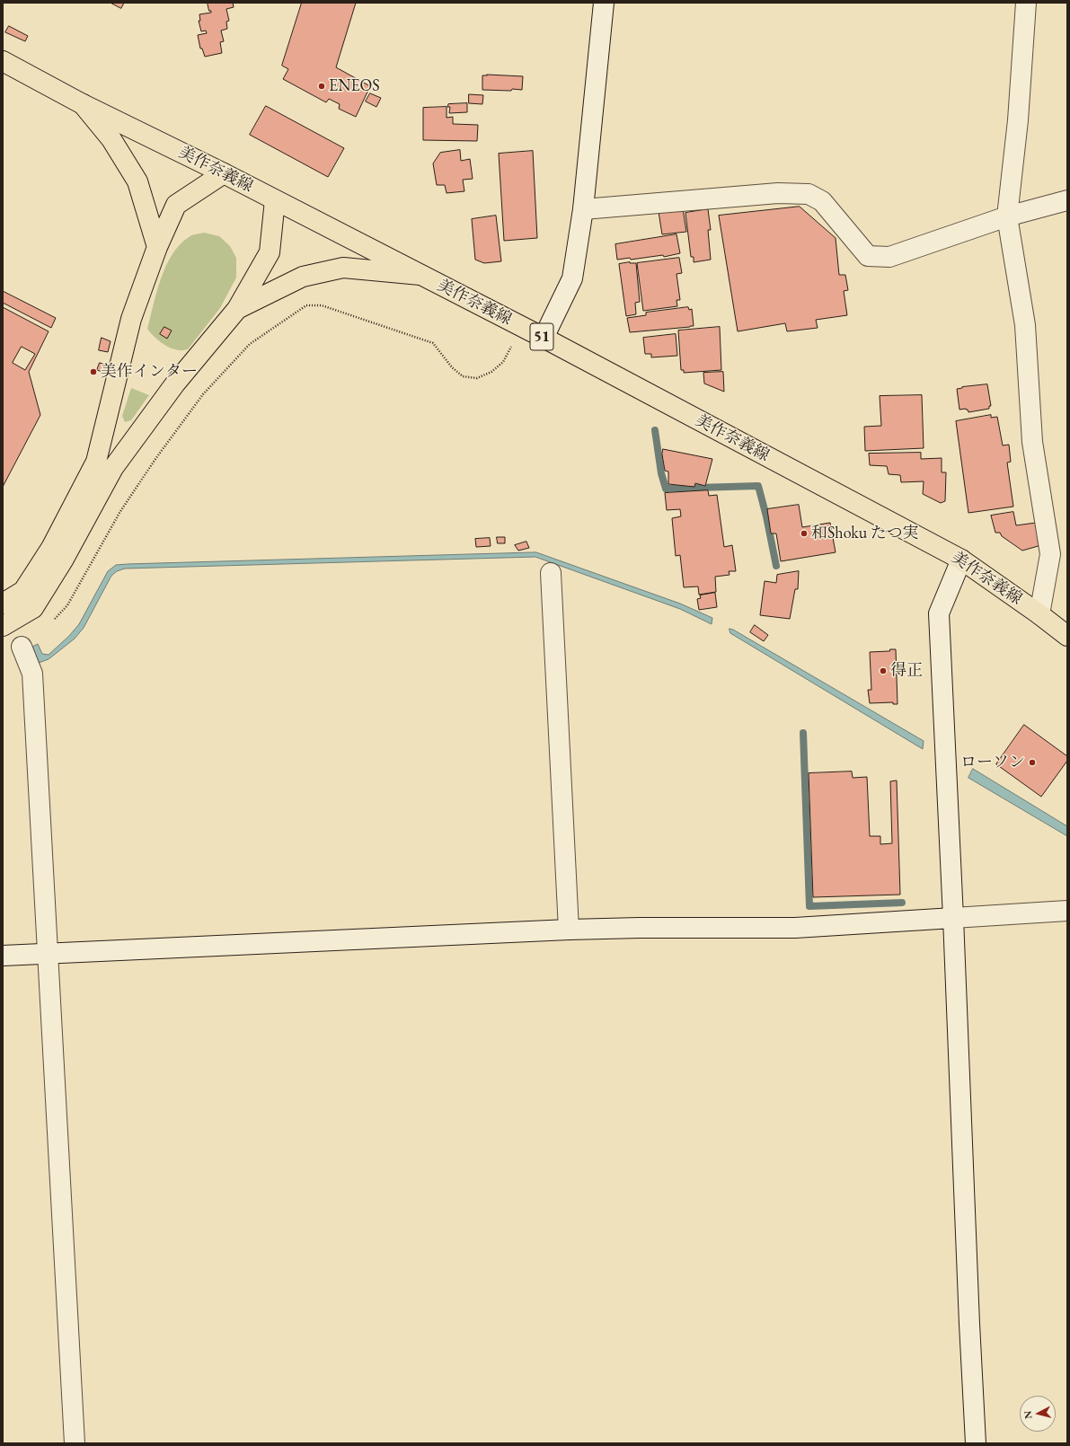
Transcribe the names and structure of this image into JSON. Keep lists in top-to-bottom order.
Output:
{
  "streets": {
    "main road": ["美作奈義線", "51"]
  },
  "places": [
    "ENEOS",
    "美作インター",
    "和Shoku たつ実",
    "得正",
    "ローソン"
  ],
  "north": "left"
}
